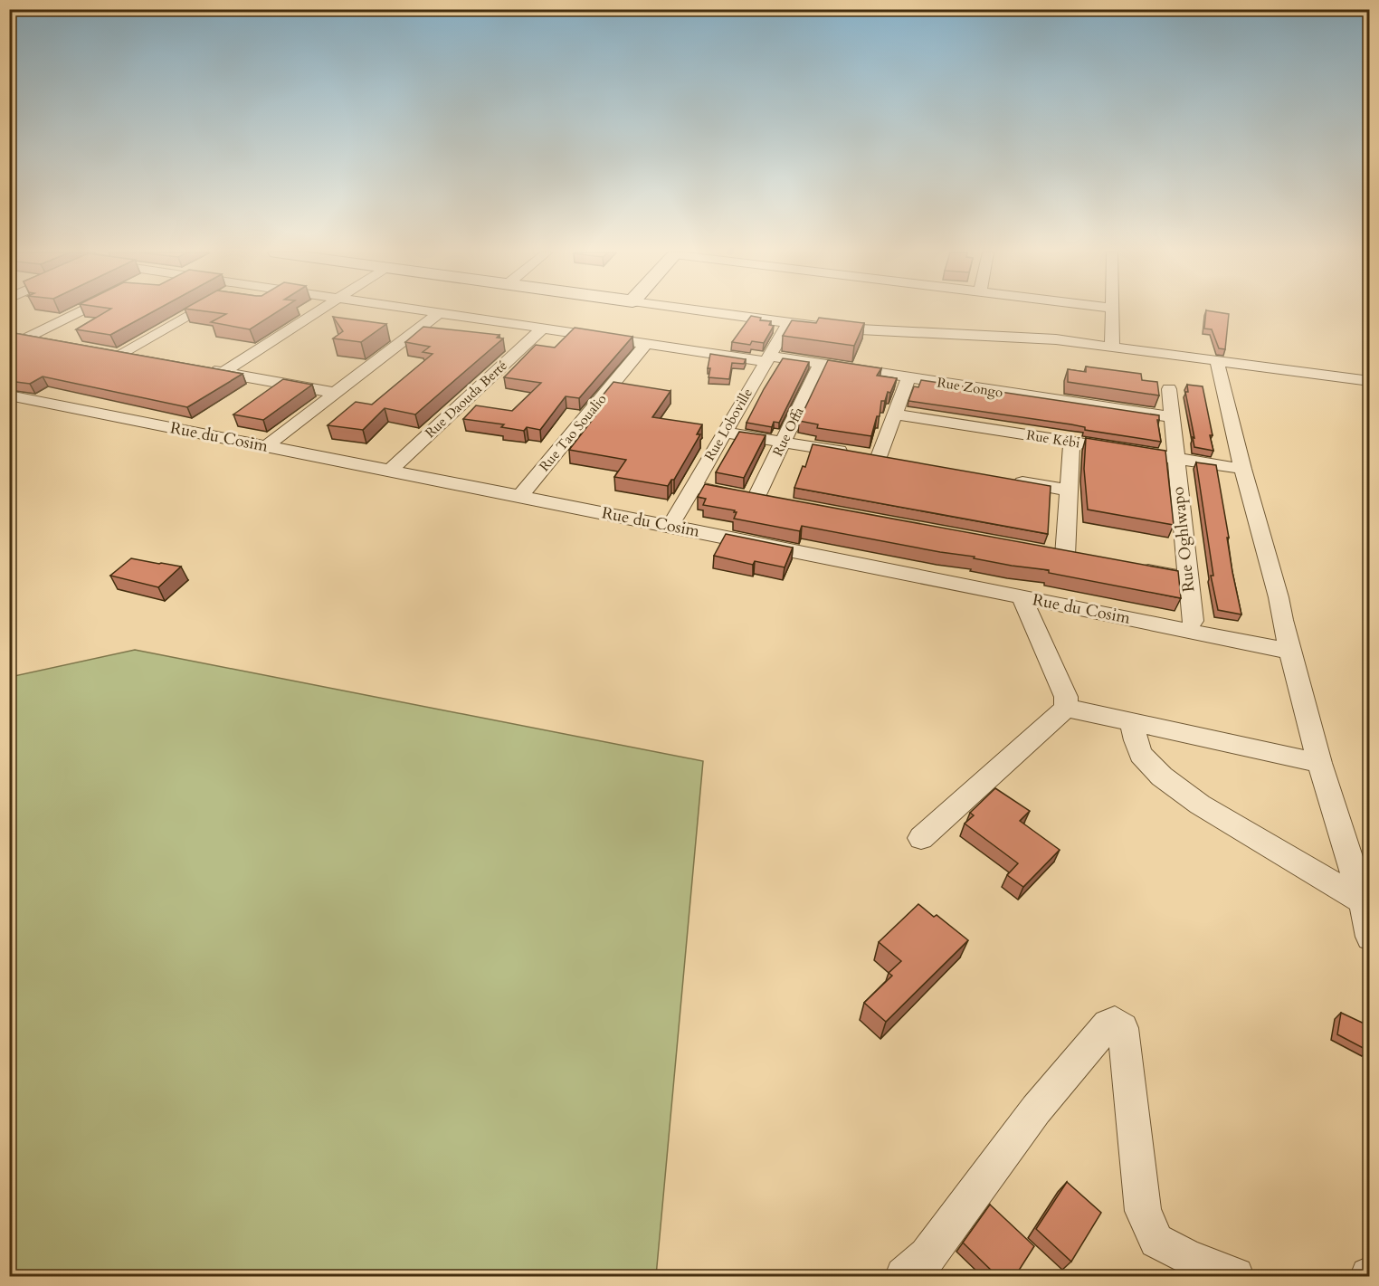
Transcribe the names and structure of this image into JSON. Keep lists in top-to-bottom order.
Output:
{
  "streets": {
    "street": [
      "Rue Zongo",
      "Rue Daouda Berté",
      "Rue Loboville",
      "Rue Offa",
      "Rue Tao Soualio",
      "Rue du Cosim",
      "Rue Kébi",
      "Rue Oghlwapo"
    ]
  },
  "crossings": [
    ["Rue Zongo", "Rue Daouda Berté"],
    ["Rue Zongo", "Rue Loboville"],
    ["Rue Zongo", "Rue Offa"],
    ["Rue Zongo", "Rue Tao Soualio"],
    ["Rue Zongo", "Rue Oghlwapo"],
    ["Rue Daouda Berté", "Rue du Cosim"],
    ["Rue Loboville", "Rue du Cosim"],
    ["Rue Tao Soualio", "Rue du Cosim"],
    ["Rue Kébi", "Rue Oghlwapo"]
  ]
}
